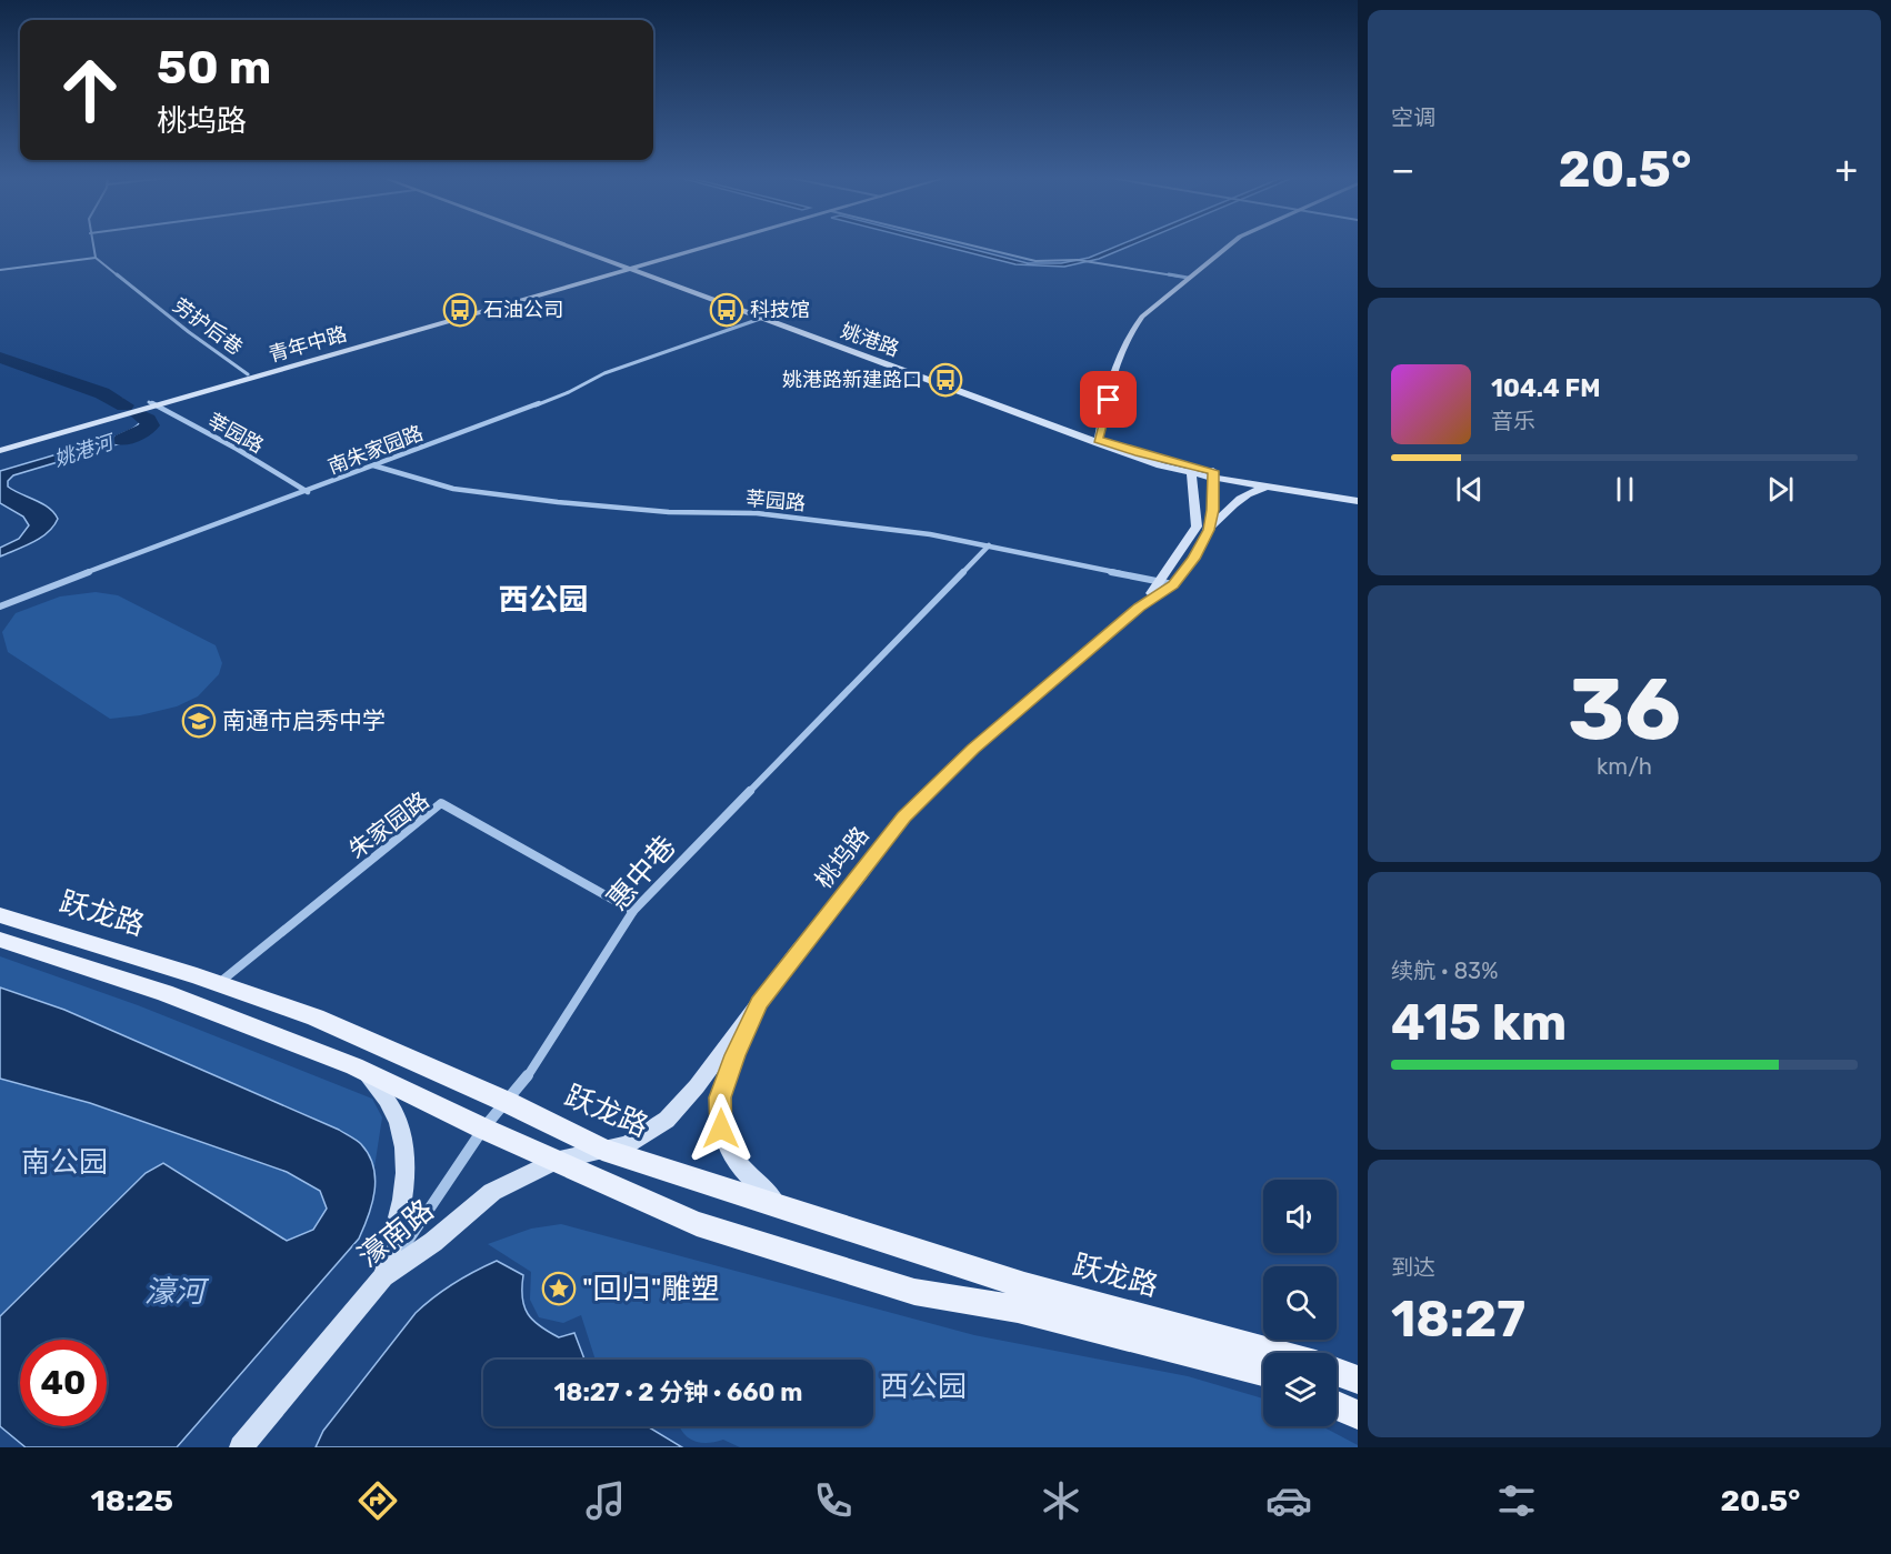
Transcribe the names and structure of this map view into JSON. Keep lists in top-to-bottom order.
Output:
{
  "streets": {
    "main road": [
      "姚港路",
      "青年中路",
      "桃坞路",
      "跃龙路",
      "濠南路"
    ],
    "street": [
      "劳护后巷",
      "莘园路",
      "南朱家园路",
      "朱家园路",
      "惠中巷"
    ]
  },
  "crossings": [
    ["劳护后巷", "青年中路"],
    ["姚港路", "青年中路"],
    ["姚港路", "南朱家园路"],
    ["姚港路", "桃坞路"],
    ["青年中路", "莘园路"],
    ["莘园路", "南朱家园路"],
    ["莘园路", "桃坞路"],
    ["莘园路", "惠中巷"],
    ["朱家园路", "惠中巷"],
    ["朱家园路", "跃龙路"],
    ["桃坞路", "跃龙路"],
    ["桃坞路", "濠南路"],
    ["惠中巷", "跃龙路"],
    ["惠中巷", "濠南路"],
    ["跃龙路", "濠南路"]
  ],
  "districts": ["西公园"],
  "water": ["姚港河", "濠河"],
  "parks": ["南公园", "西公园"],
  "places": {
    "bus stop": ["石油公司", "科技馆", "姚港路新建路口"],
    "school or university": ["南通市启秀中学"],
    "place": ["\"回归\"雕塑"]
  },
  "page": {
    "tile": [
      "空调",
      ["36", "km/h"],
      ["续航 · 83%", "415 km"],
      ["到达", "18:27"]
    ],
    "turn": ["50 m", "桃坞路"],
    "heat": ["−", "20.5°", "+"],
    "song": ["104.4 FM", "音乐"],
    "limit": "40",
    "trip": "18:27 · 2 分钟 · 660 m",
    "tabs": ["18:25", "20.5°"]
  }
}
